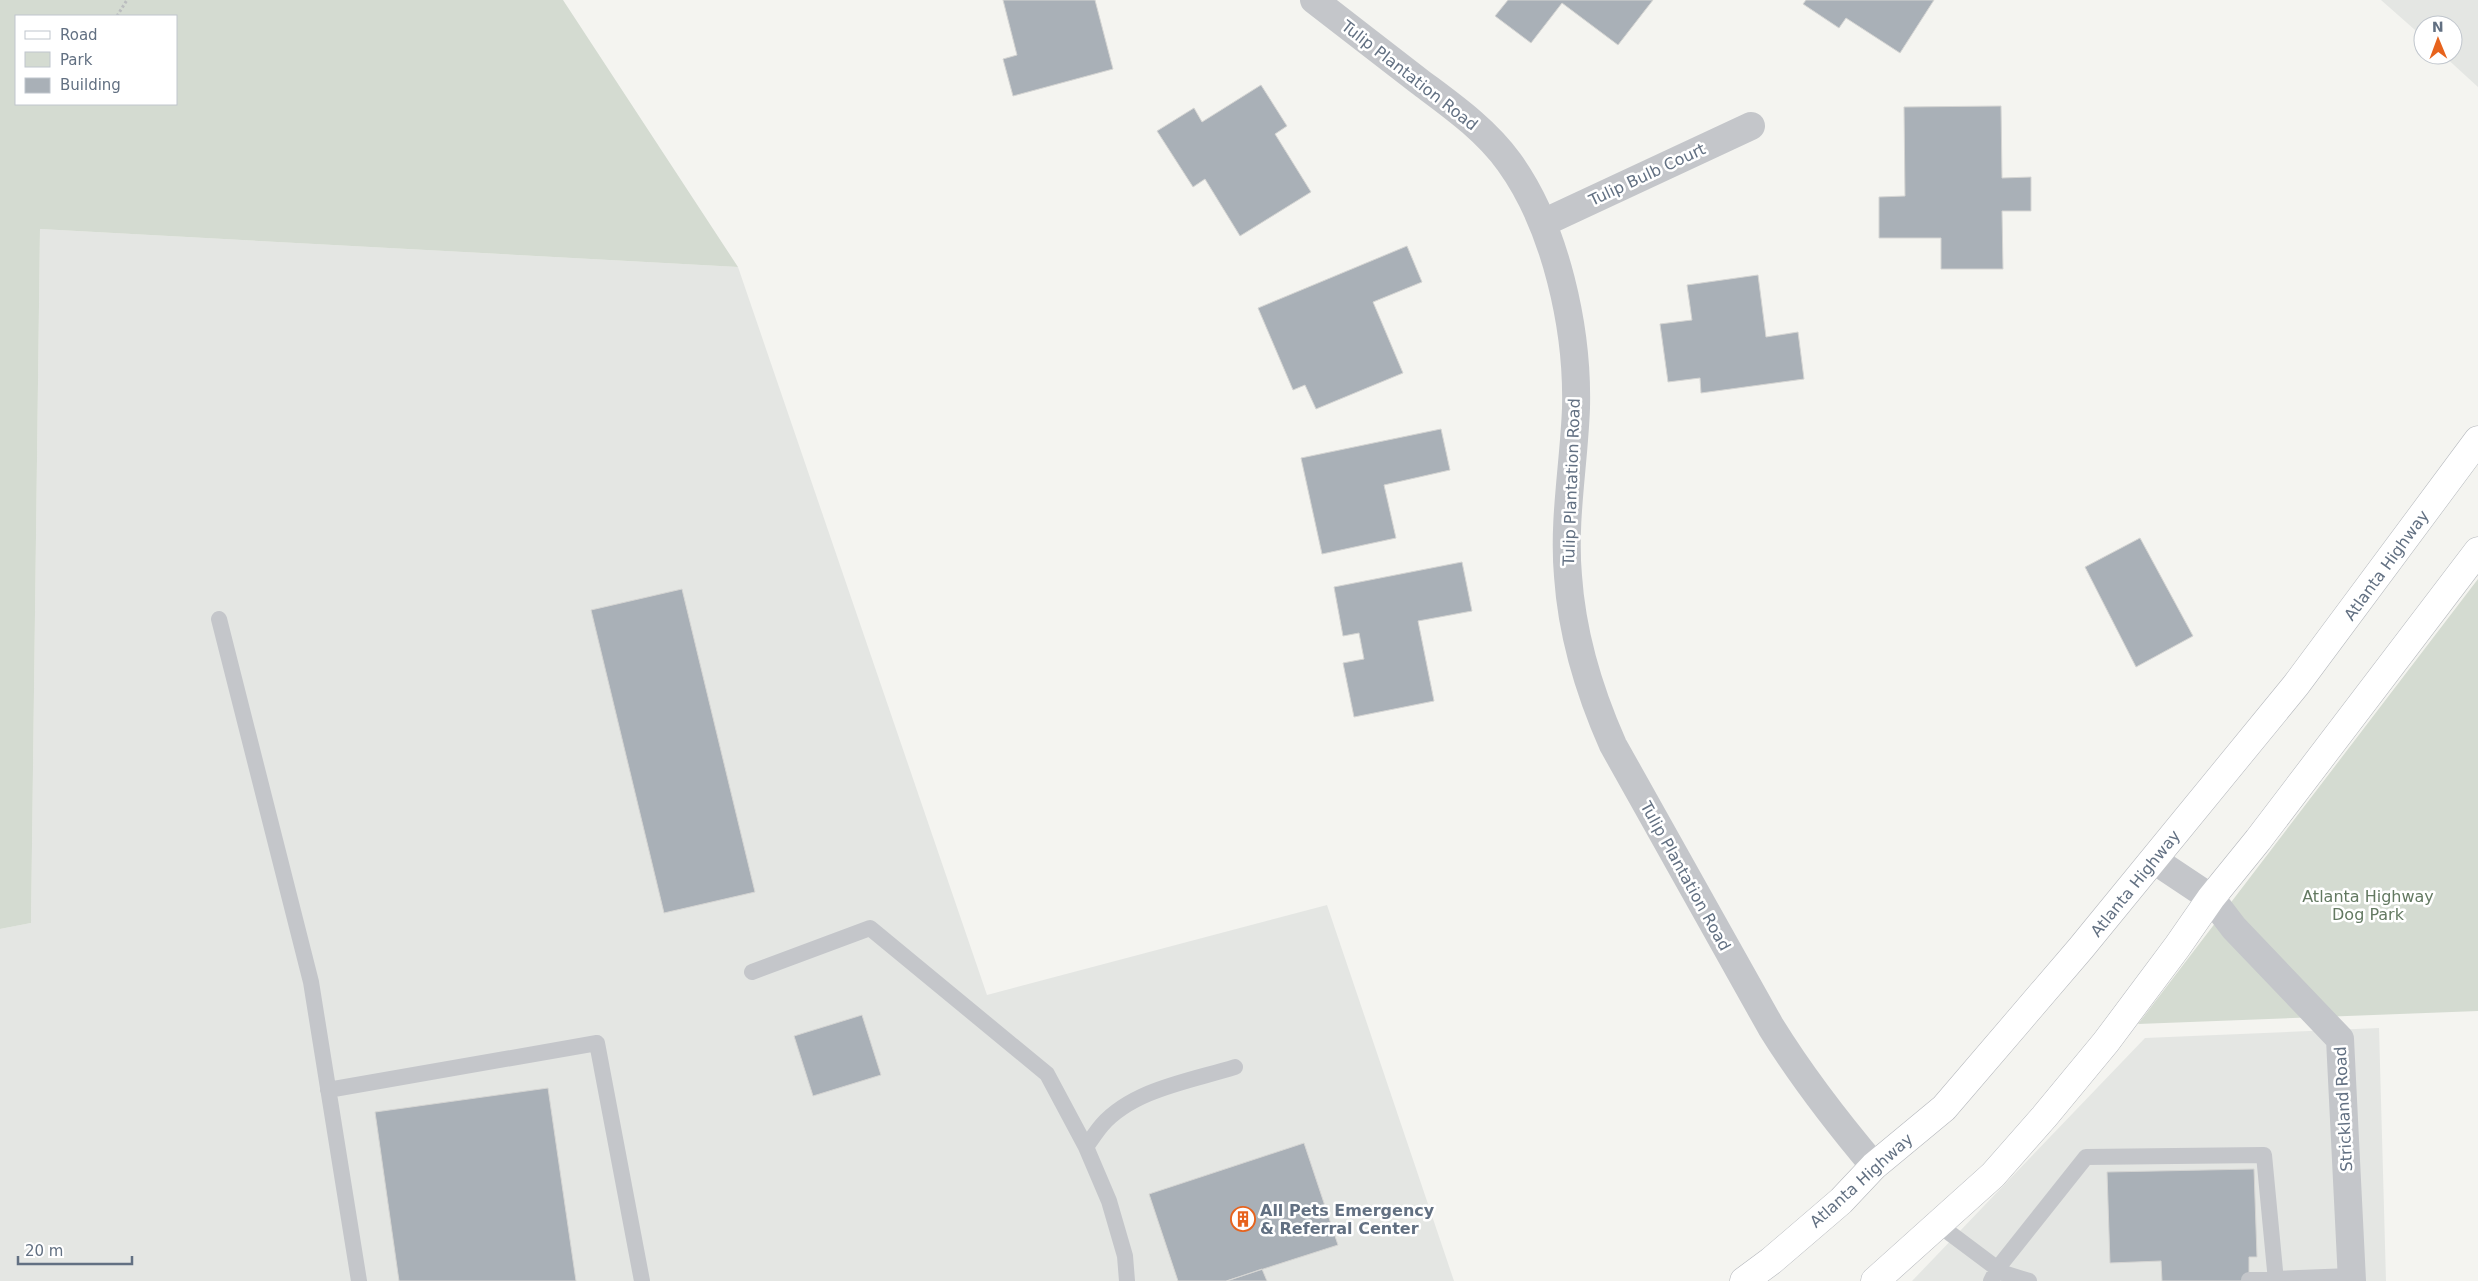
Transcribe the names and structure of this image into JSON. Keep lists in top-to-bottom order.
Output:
{
  "streets": {
    "main road": ["Atlanta Highway"],
    "street": ["Tulip Plantation Road", "Tulip Bulb Court", "Strickland Road"]
  },
  "crossings": [
    ["Tulip Plantation Road", "Tulip Bulb Court"],
    ["Tulip Plantation Road", "Atlanta Highway"],
    ["Atlanta Highway", "Strickland Road"]
  ],
  "parks": ["Atlanta Highway Dog Park"],
  "places": {
    "building": ["All Pets Emergency & Referral Center"]
  },
  "legend": ["Road", "Park", "Building"],
  "scale_bar": "20 m",
  "north": "top"
}
